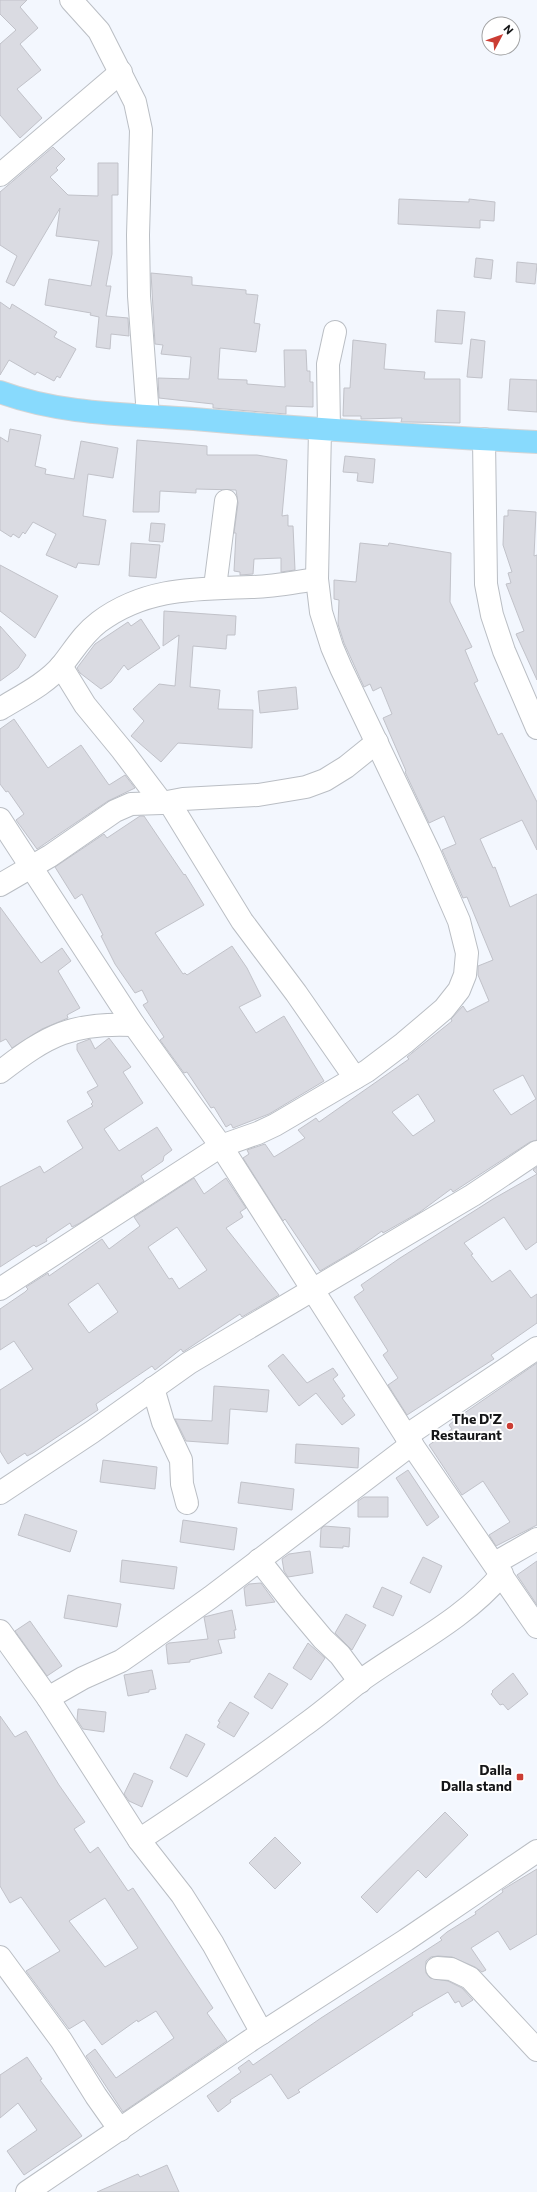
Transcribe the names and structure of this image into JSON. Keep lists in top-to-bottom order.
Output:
{
  "places": {
    "other": ["The D'Z Restaurant"],
    "transit": ["Dalla Dalla stand"]
  },
  "north": "top right"
}
